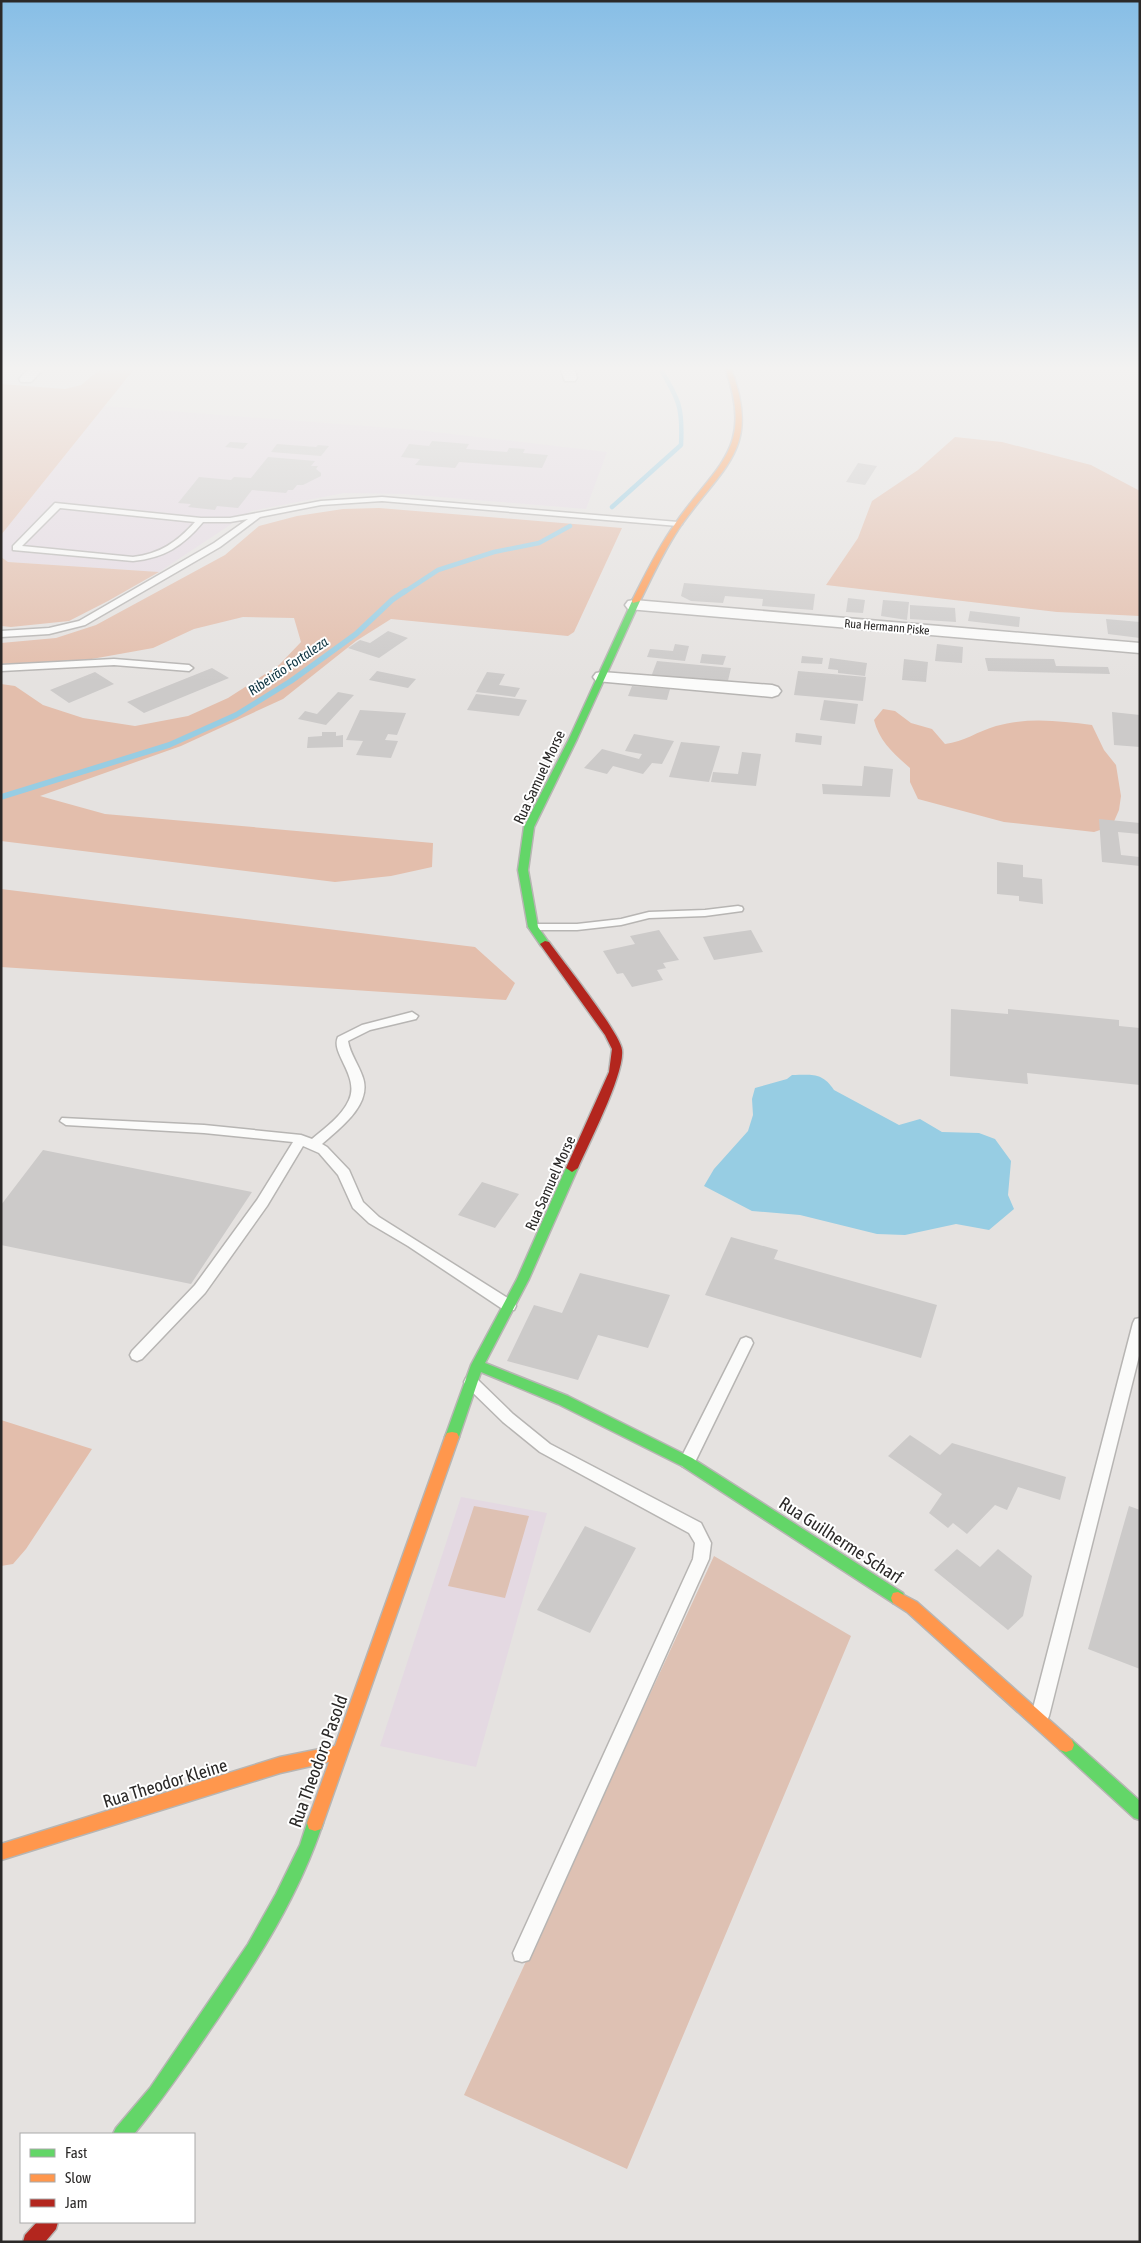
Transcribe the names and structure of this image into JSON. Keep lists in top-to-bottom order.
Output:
{
  "streets": {
    "street": [
      "Rua Hermann Piske",
      "Rua Samuel Morse",
      "Rua Guilherme Scharf",
      "Rua Theodoro Pasold",
      "Rua Theodor Kleine"
    ]
  },
  "crossings": [
    ["Rua Hermann Piske", "Rua Samuel Morse"],
    ["Rua Samuel Morse", "Rua Guilherme Scharf"],
    ["Rua Samuel Morse", "Rua Theodoro Pasold"],
    ["Rua Guilherme Scharf", "Rua Theodoro Pasold"],
    ["Rua Theodoro Pasold", "Rua Theodor Kleine"]
  ],
  "water": ["Ribeirão Fortaleza"],
  "legend": ["Fast", "Slow", "Jam"]
}
